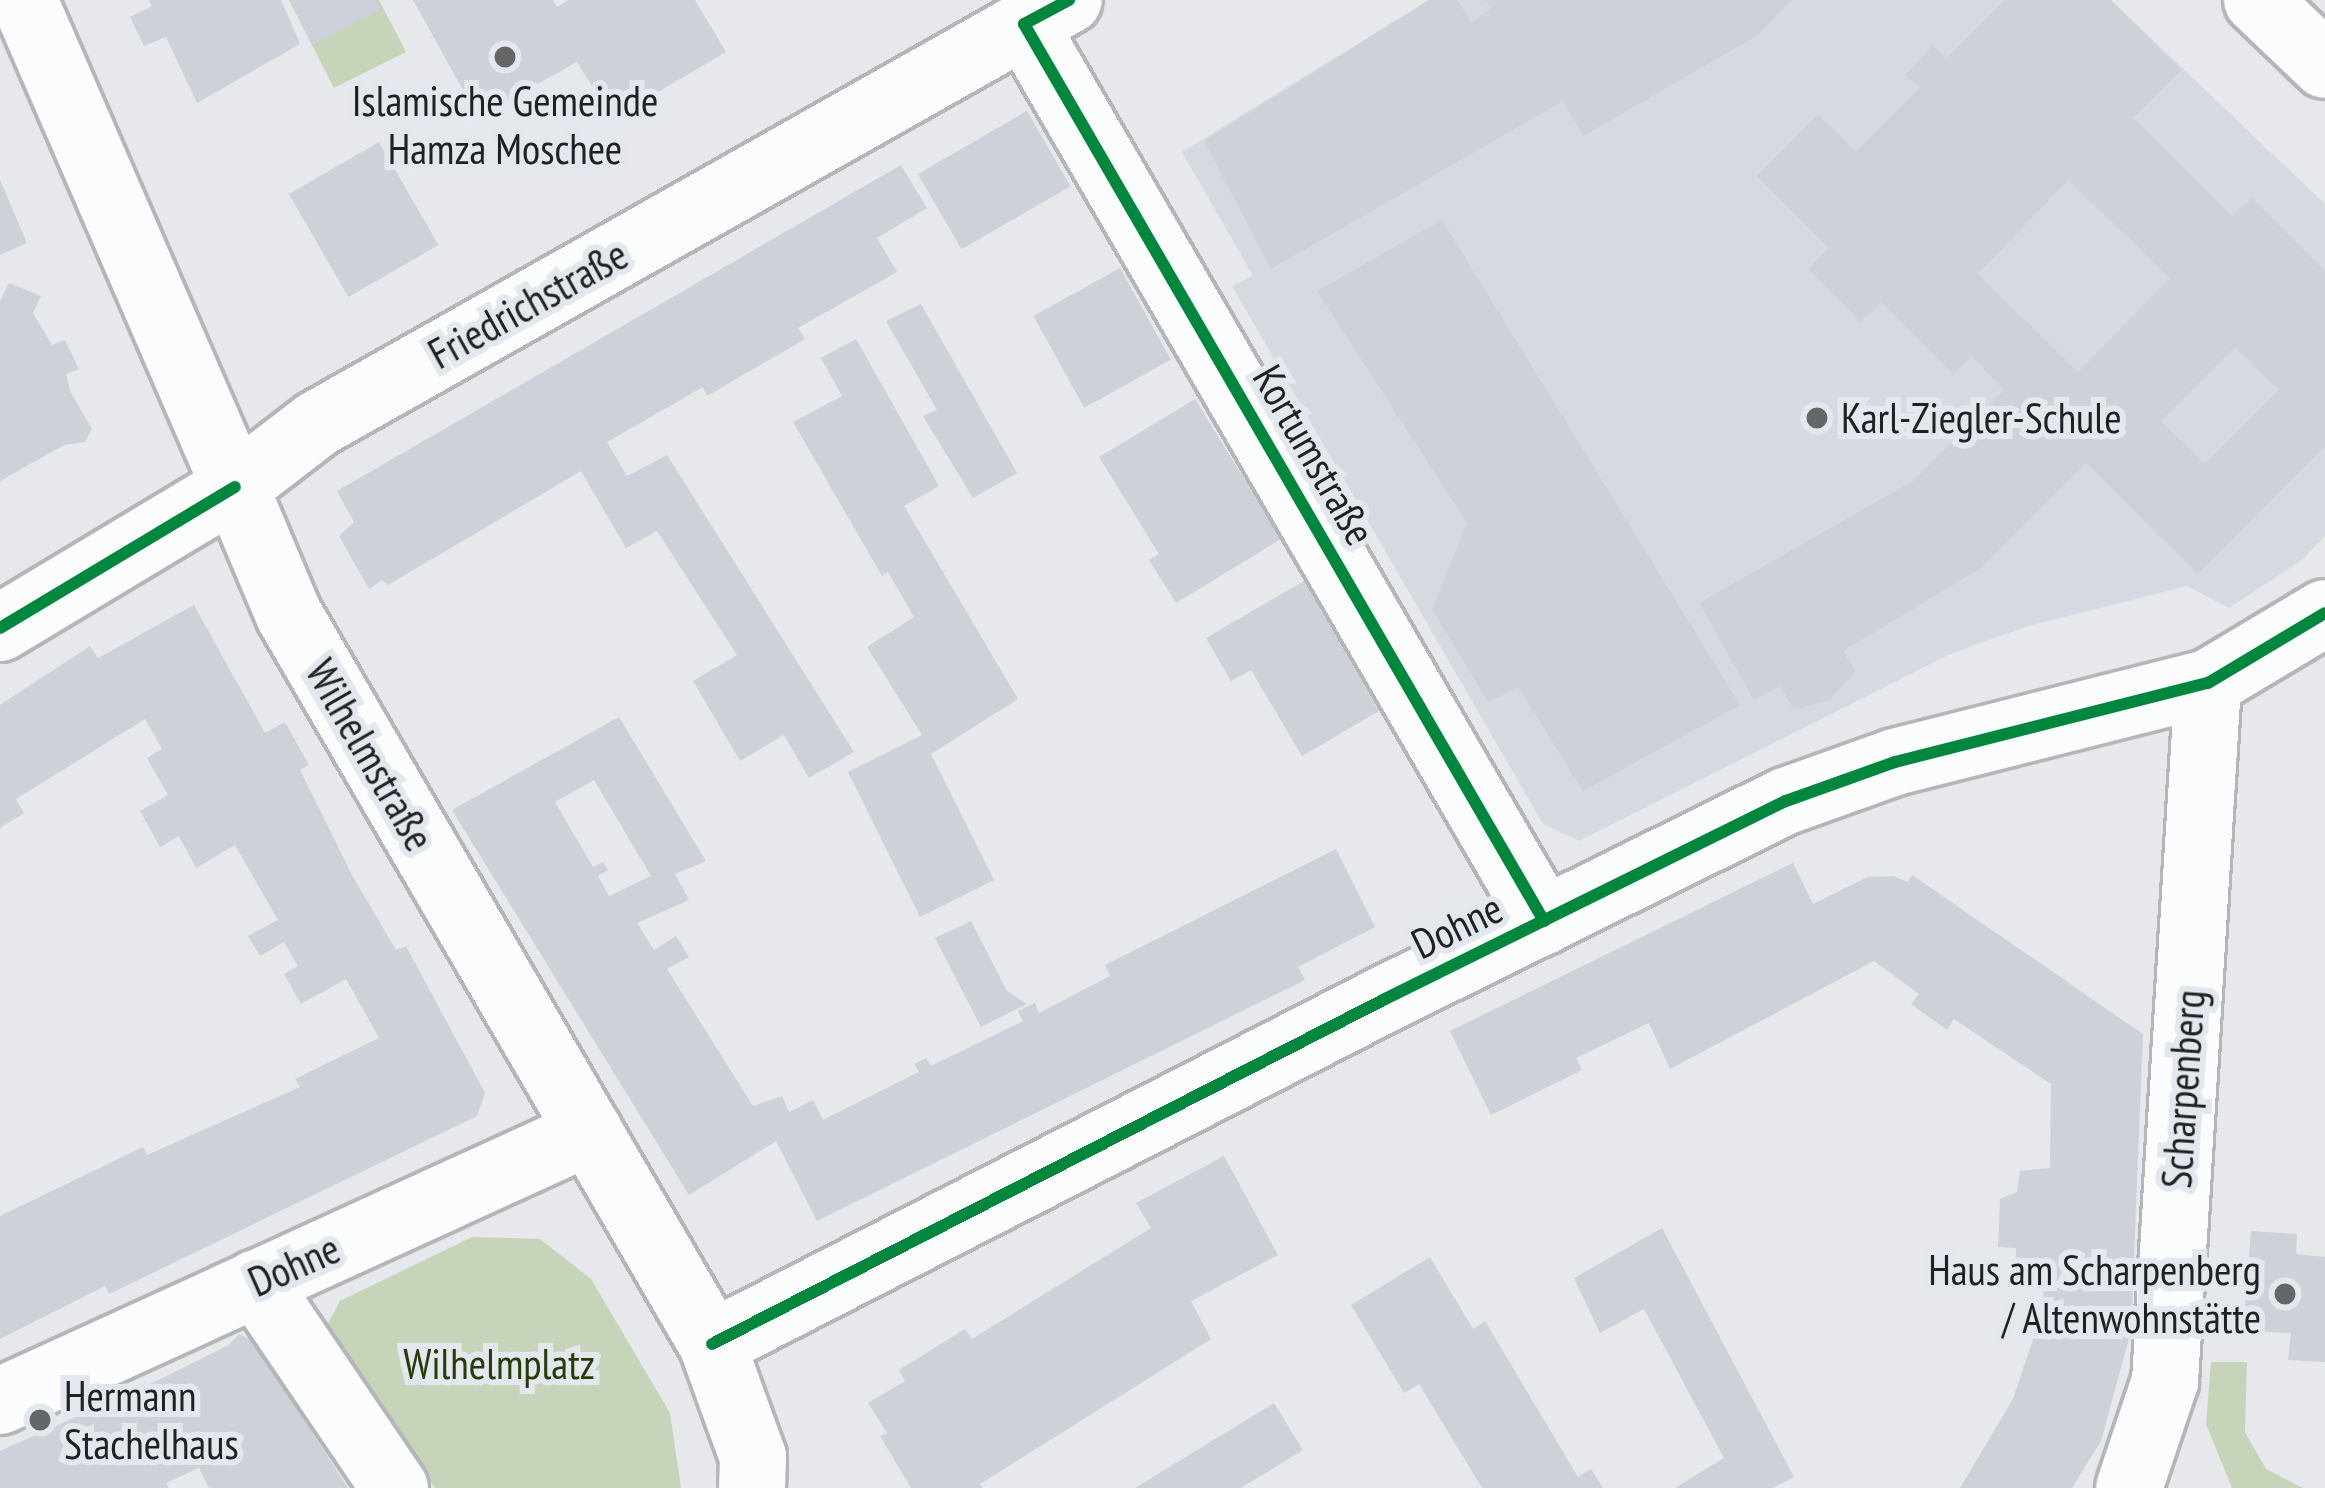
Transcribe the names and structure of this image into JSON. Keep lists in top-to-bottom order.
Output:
{
  "streets": {
    "street": [
      "Friedrichstraße",
      "Kortumstraße",
      "Wilhelmstraße",
      "Dohne",
      "Scharpenberg"
    ]
  },
  "crossings": [
    ["Friedrichstraße", "Kortumstraße"],
    ["Friedrichstraße", "Wilhelmstraße"],
    ["Kortumstraße", "Dohne"],
    ["Wilhelmstraße", "Dohne"],
    ["Dohne", "Scharpenberg"]
  ],
  "parks": ["Wilhelmplatz"],
  "places": [
    "Islamische Gemeinde Hamza Moschee",
    "Karl-Ziegler-Schule",
    "Haus am Scharpenberg / Altenwohnstätte",
    "Hermann Stachelhaus"
  ]
}
